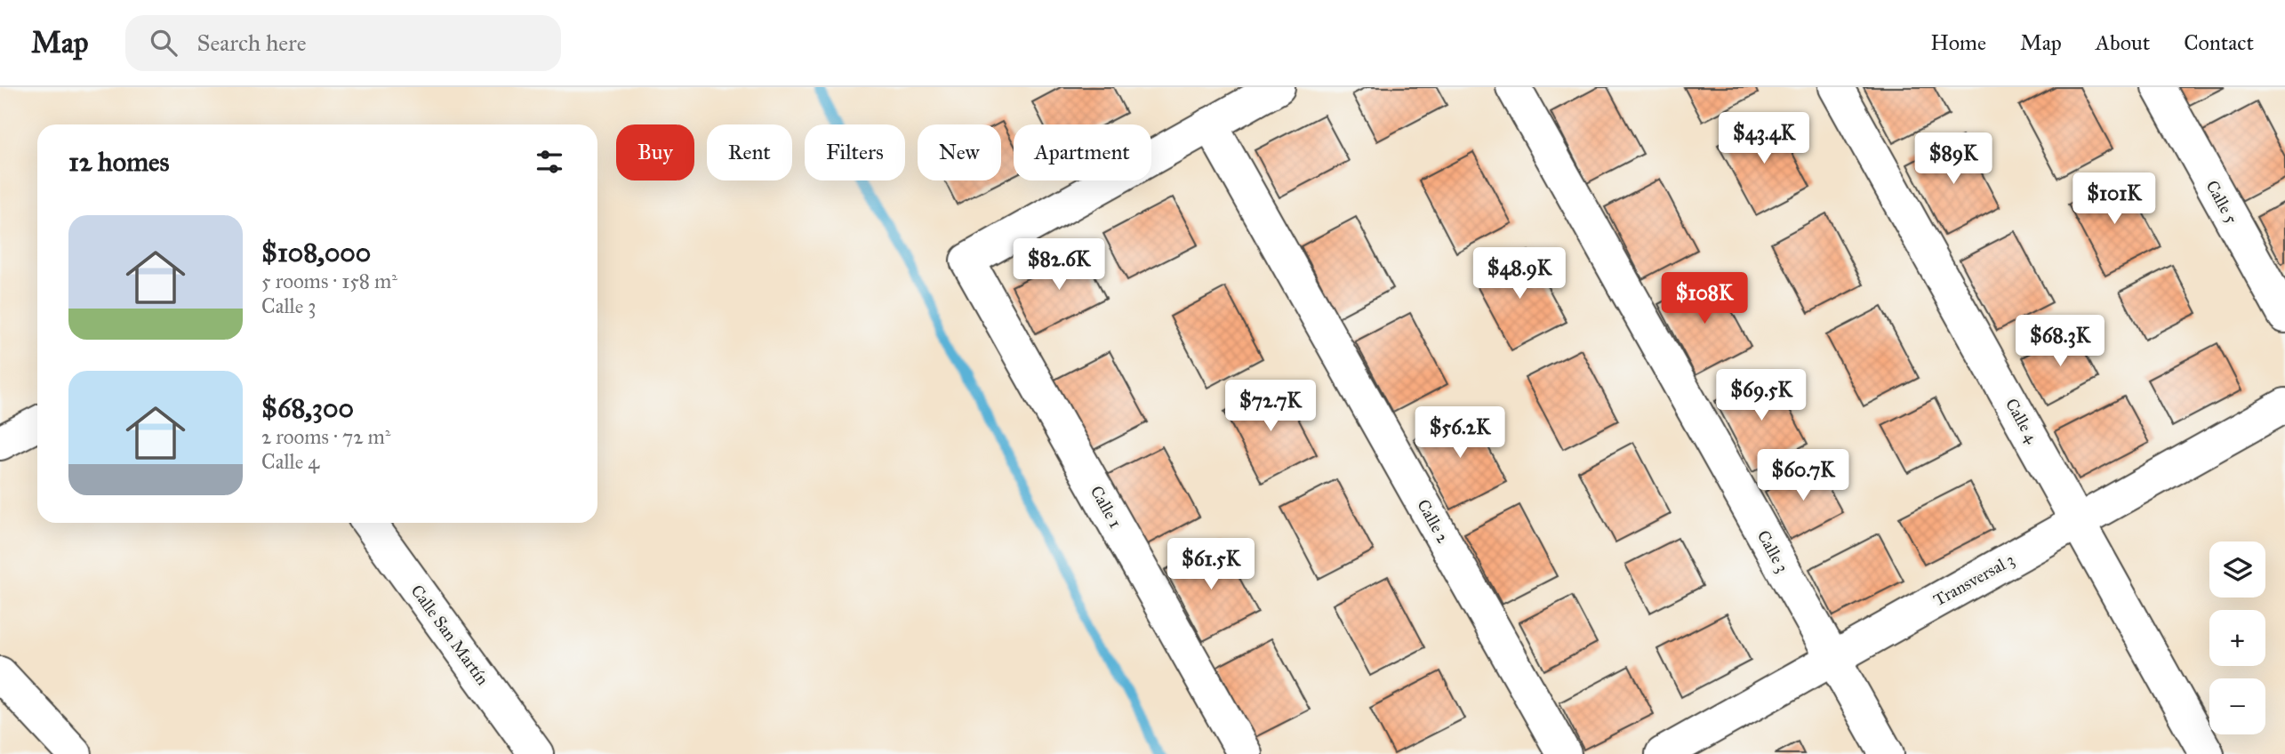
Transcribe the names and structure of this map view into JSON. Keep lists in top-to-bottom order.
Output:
{
  "streets": {
    "street": [
      "Calle 5",
      "Calle 4",
      "Calle 1",
      "Calle 2",
      "Calle 3",
      "Transversal 3",
      "Calle San Martín"
    ]
  },
  "crossings": [
    ["Calle 4", "Transversal 3"],
    ["Calle 1", "Calle 2"],
    ["Calle 3", "Transversal 3"]
  ],
  "page": {
    "header": "Map",
    "search": "Search here",
    "nav": [
      "Home",
      "Map",
      "About",
      "Contact"
    ],
    "price": [
      "$43.4K",
      "$89K",
      "$101K",
      "$82.6K",
      "$48.9K",
      "$108K",
      "$68.3K",
      "$69.5K",
      "$72.7K",
      "$56.2K",
      "$60.7K",
      "$61.5K"
    ],
    "chip": [
      "Buy",
      "Rent",
      "Filters",
      "New",
      "Apartment"
    ],
    "heading": "12 homes",
    "list": [
      {
        "name": "$108,000",
        "note": "5 rooms · 158 m² · Calle 3"
      },
      {
        "name": "$68,300",
        "note": "2 rooms · 72 m² · Calle 4"
      }
    ],
    "map_buttons": ["+", "−"]
  }
}
